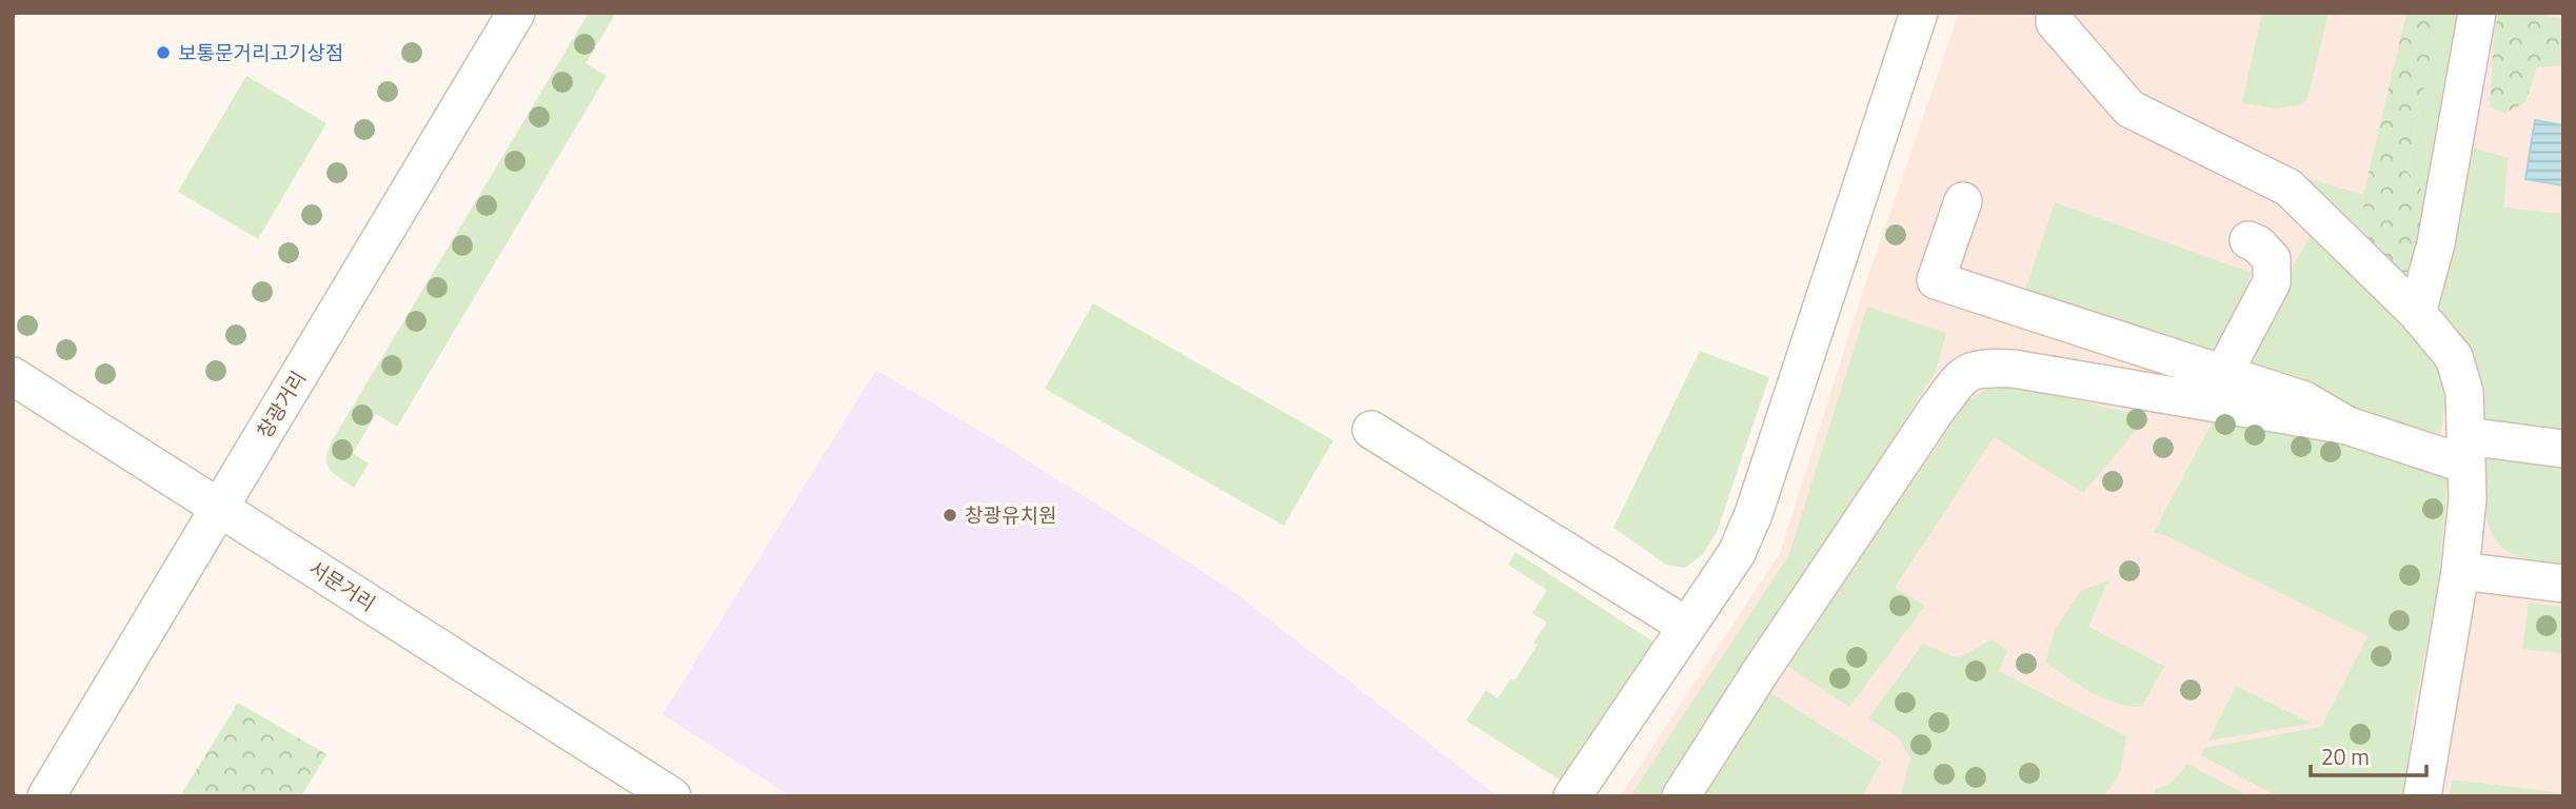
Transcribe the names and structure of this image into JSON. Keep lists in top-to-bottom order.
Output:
{
  "streets": {
    "street": ["창광거리", "서문거리"]
  },
  "crossings": [
    ["창광거리", "서문거리"]
  ],
  "places": ["보통문거리고기상점", "창광유치원"],
  "scale_bar": "20 m"
}
